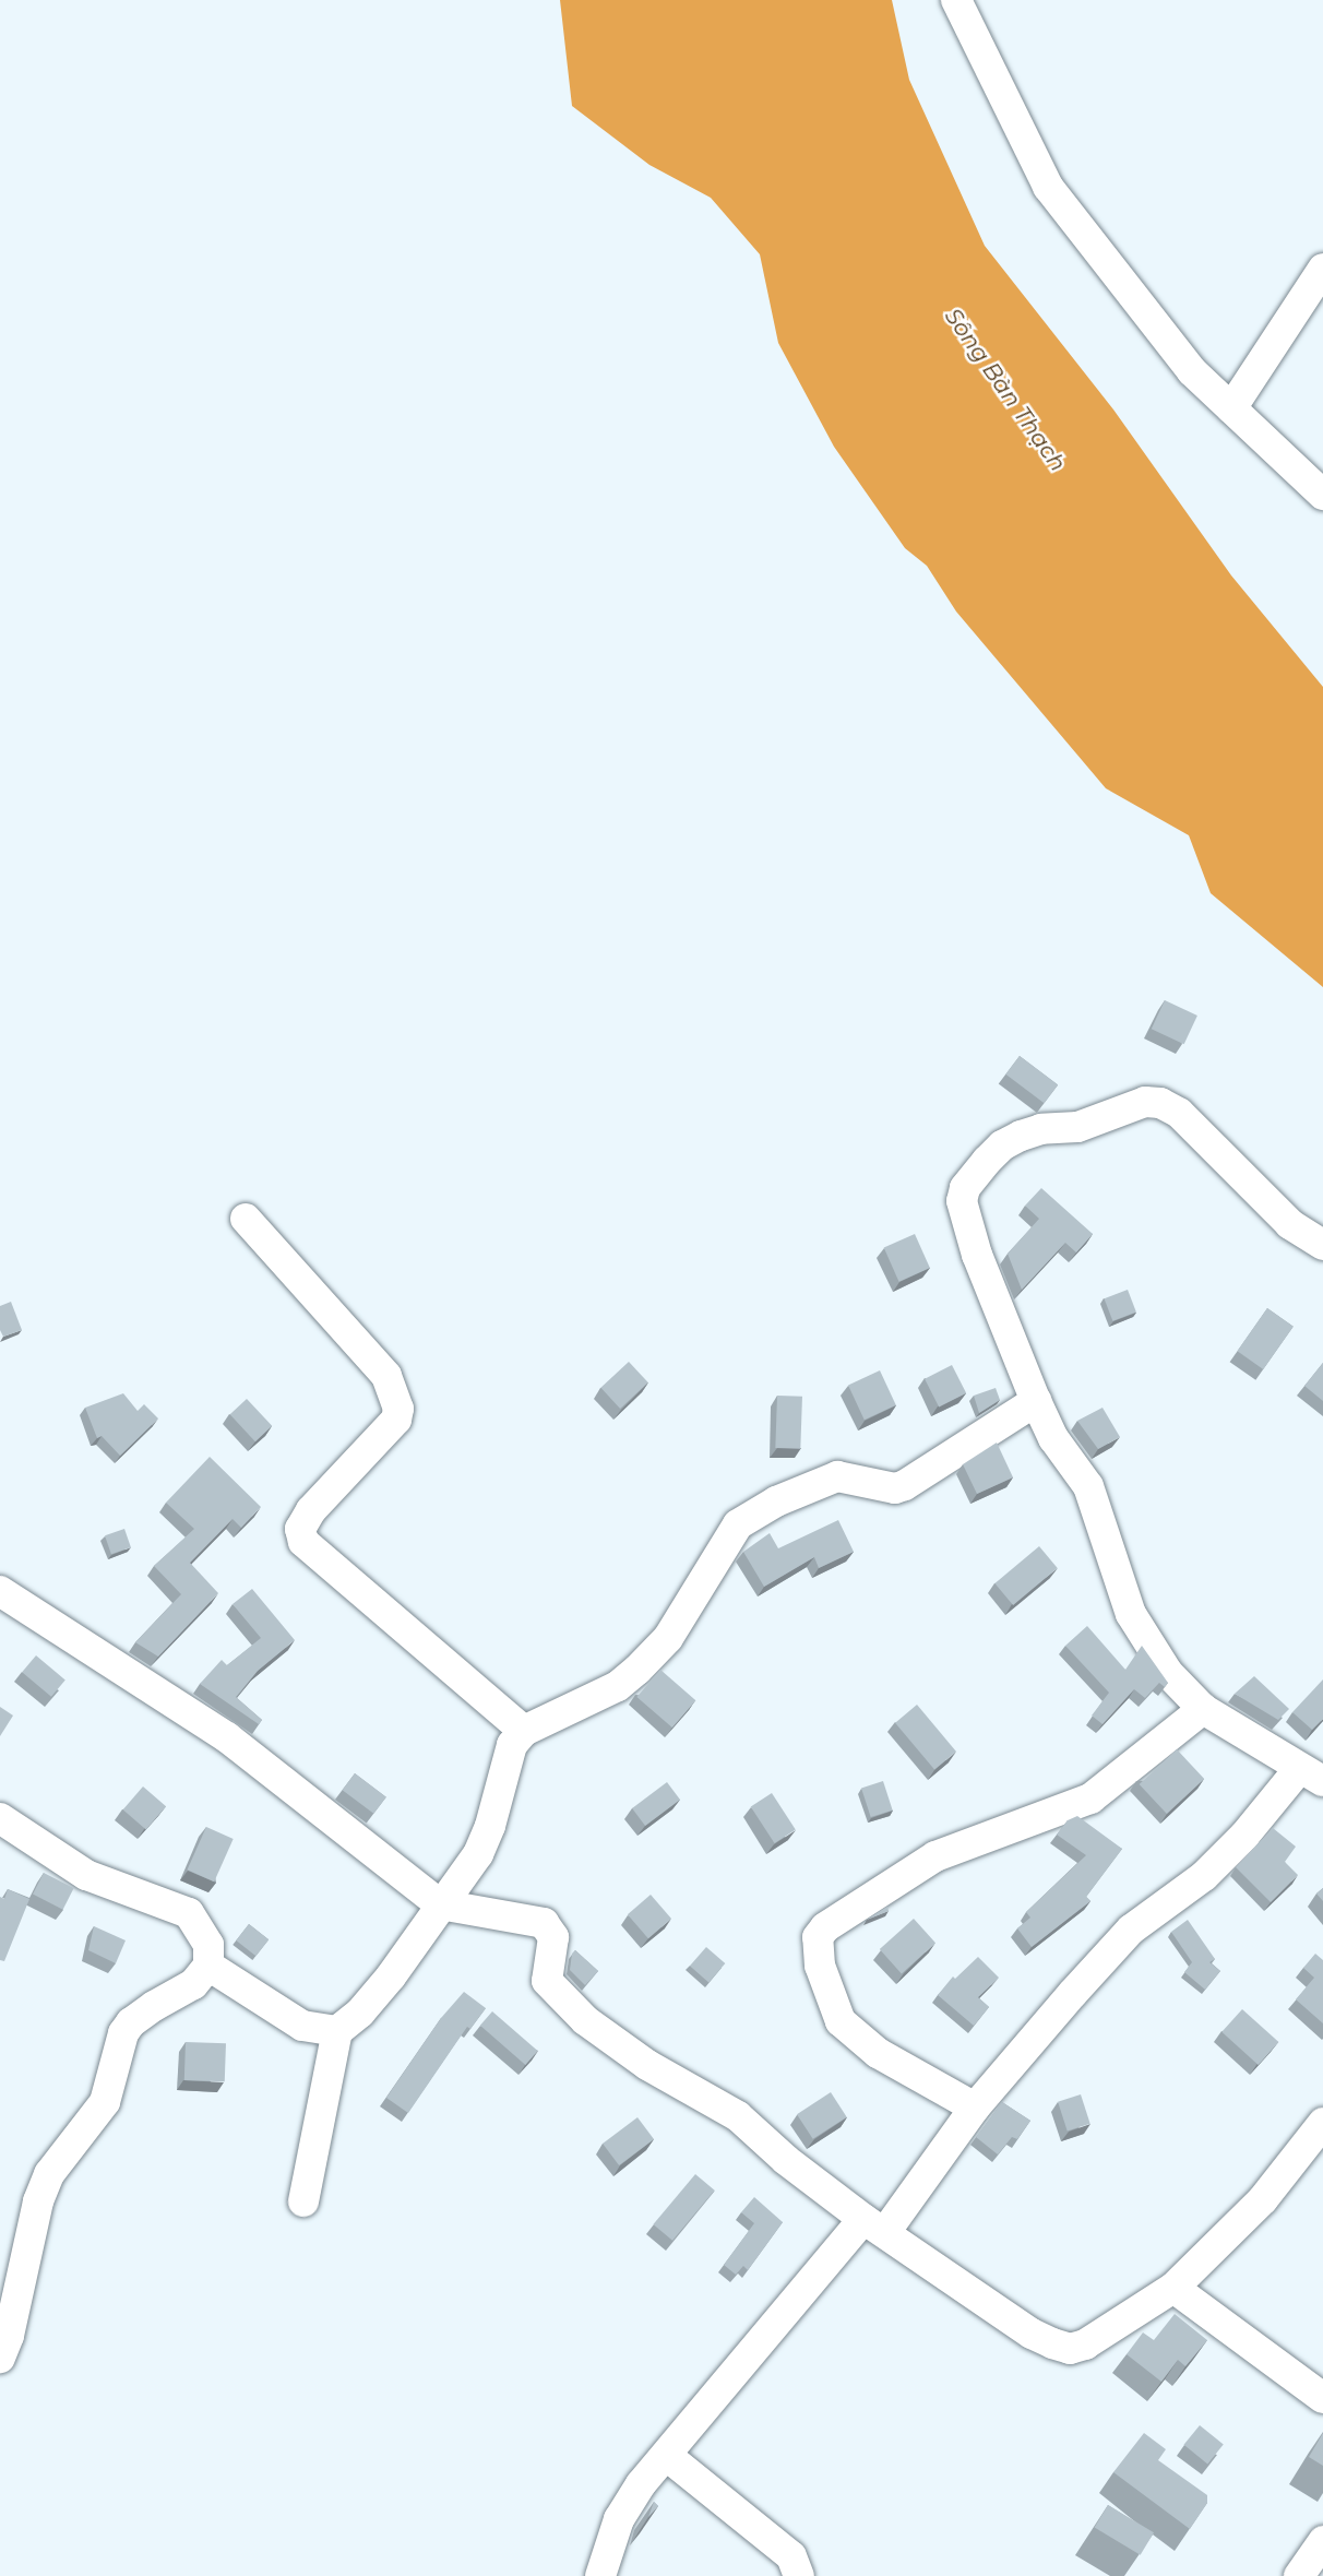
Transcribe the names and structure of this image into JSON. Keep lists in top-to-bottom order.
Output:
{
  "water": ["Sông Bàn Thạch"]
}
